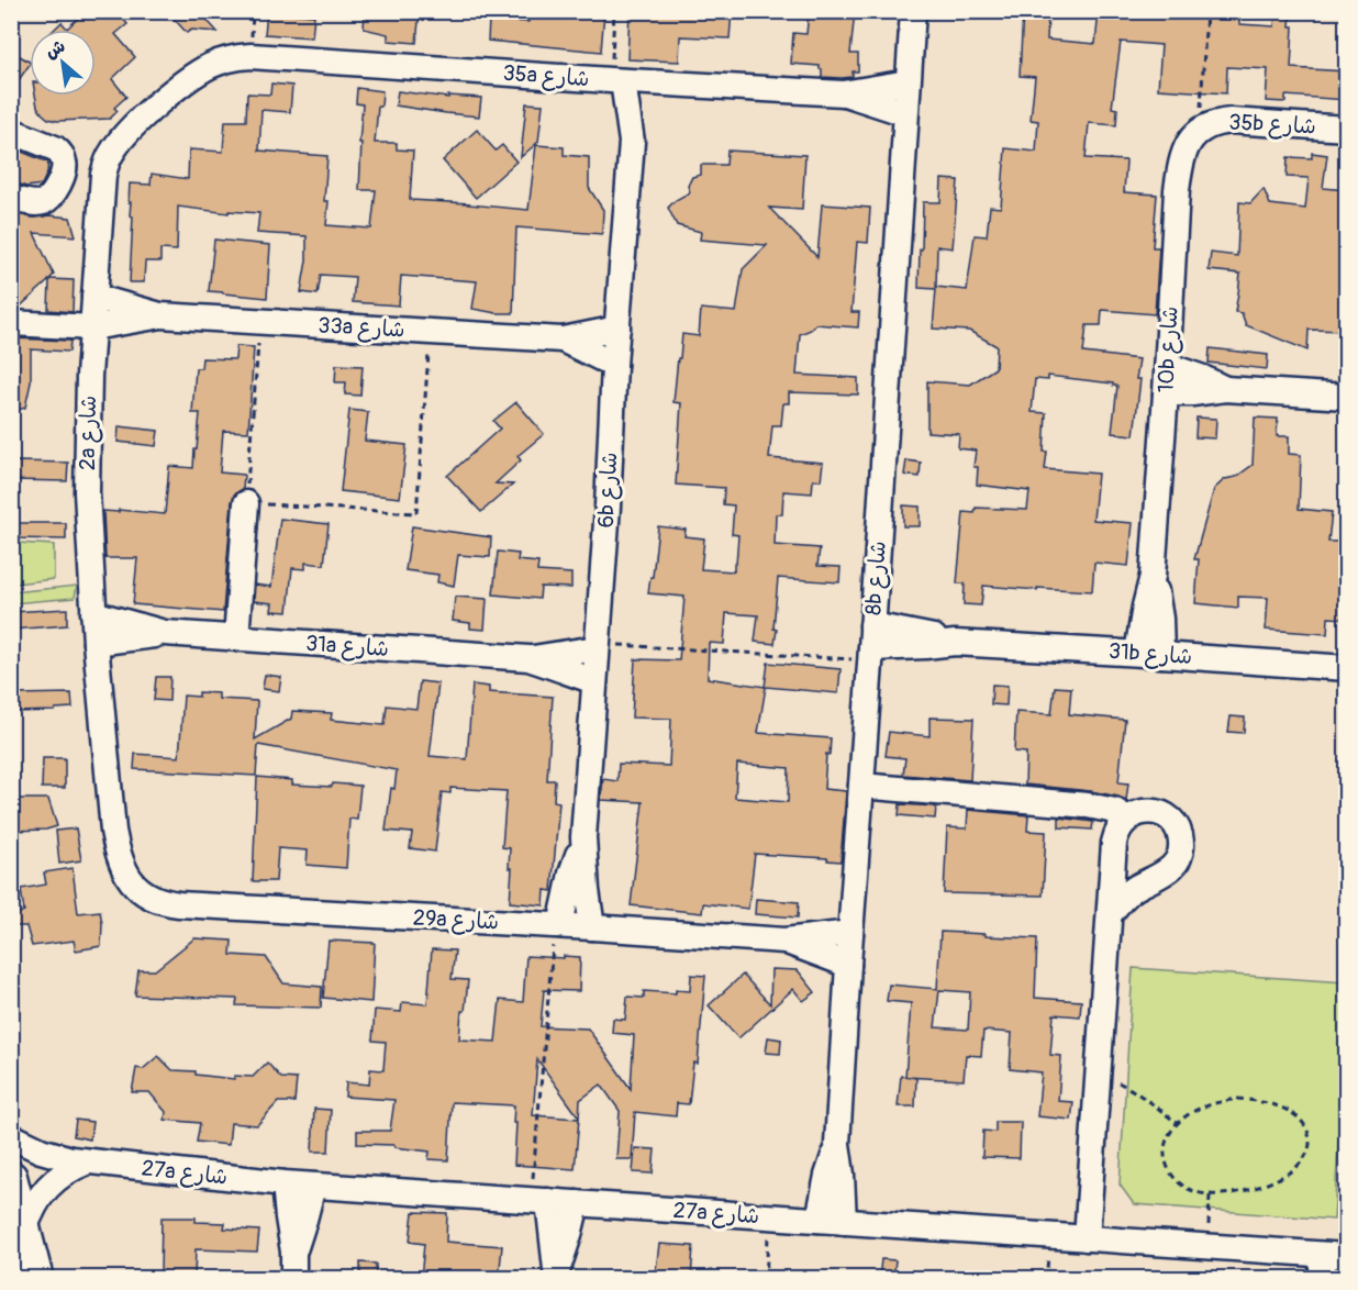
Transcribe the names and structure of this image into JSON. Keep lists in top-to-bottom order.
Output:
{
  "streets": {
    "street": [
      "35a شارع",
      "35b شارع",
      "33a شارع",
      "10b شارع",
      "2a شارع",
      "6b شارع",
      "8b شارع",
      "31a شارع",
      "31b شارع",
      "29a شارع",
      "27a شارع"
    ]
  },
  "crossings": [
    ["35a شارع", "2a شارع"],
    ["35a شارع", "6b شارع"],
    ["35a شارع", "8b شارع"],
    ["35b شارع", "10b شارع"],
    ["33a شارع", "2a شارع"],
    ["33a شارع", "6b شارع"],
    ["10b شارع", "31b شارع"],
    ["2a شارع", "31a شارع"],
    ["2a شارع", "29a شارع"],
    ["6b شارع", "31a شارع"],
    ["6b شارع", "29a شارع"],
    ["8b شارع", "31b شارع"],
    ["8b شارع", "29a شارع"],
    ["8b شارع", "27a شارع"]
  ],
  "north": "top left"
}
